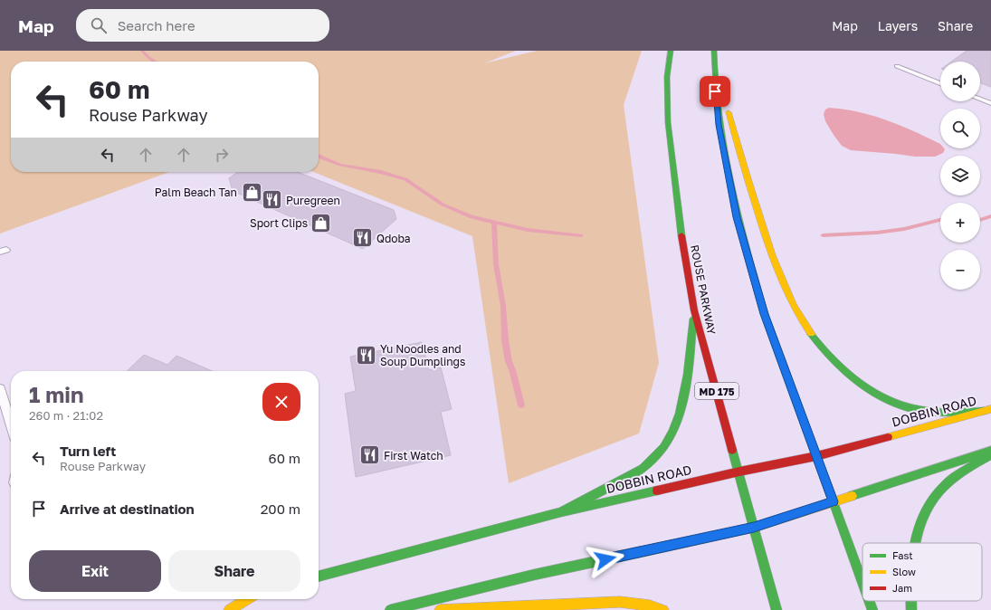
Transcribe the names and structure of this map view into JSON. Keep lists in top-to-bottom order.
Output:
{
  "streets": {
    "main road": ["ROUSE PARKWAY", "MD 175", "DOBBIN ROAD"]
  },
  "crossings": [
    ["ROUSE PARKWAY", "DOBBIN ROAD"]
  ],
  "places": {
    "shop": ["Palm Beach Tan", "Sport Clips"],
    "restaurant": [
      "Puregreen",
      "Qdoba",
      "Yu Noodles and Soup Dumplings",
      "First Watch"
    ]
  },
  "legend": ["Fast", "Slow", "Jam"],
  "page": {
    "header": "Map",
    "search": "Search here",
    "nav": ["Map", "Layers", "Share"],
    "map_buttons": ["+", "−"],
    "turn": ["60 m", "Rouse Parkway"],
    "heading": ["1 min", "260 m · 21:02"],
    "list": [
      {
        "name": "Turn left",
        "note": "Rouse Parkway",
        "value": "60 m"
      },
      {
        "name": "Arrive at destination",
        "value": "200 m"
      }
    ],
    "buttons": ["Exit", "Share"]
  }
}
